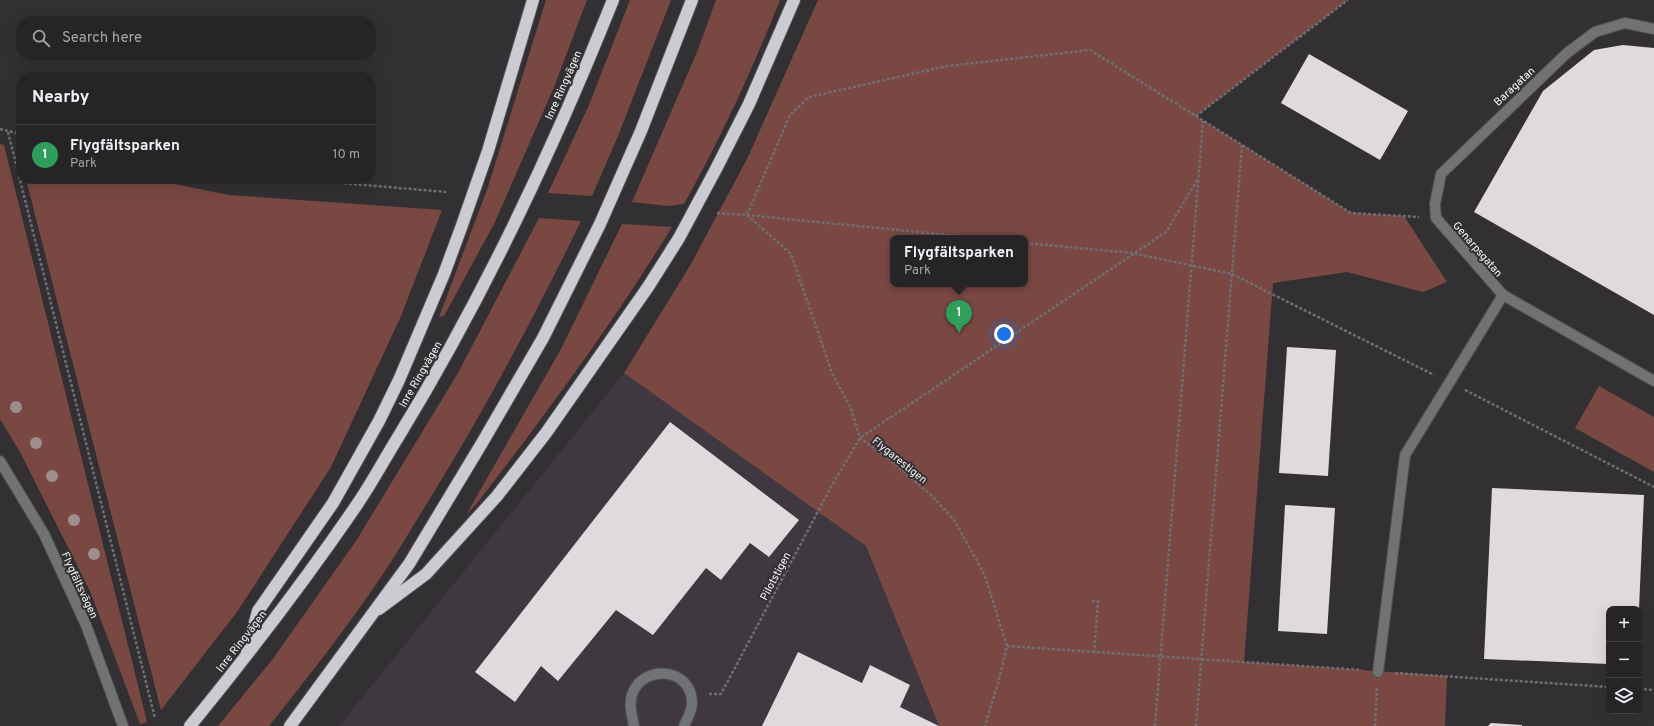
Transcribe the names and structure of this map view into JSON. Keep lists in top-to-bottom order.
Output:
{
  "streets": {
    "highway": ["Inre Ringvägen"],
    "street": ["Baragatan", "Genarpsgatan", "Flygfältsvägen"],
    "path": ["Flygarestigen", "Pilotstigen"]
  },
  "crossings": [
    ["Baragatan", "Genarpsgatan"],
    ["Flygarestigen", "Pilotstigen"]
  ],
  "page": {
    "search": "Search here",
    "heading": "Nearby",
    "list": [
      {
        "mark": "1",
        "name": "Flygfältsparken",
        "note": "Park",
        "value": "10 m"
      }
    ],
    "popup": ["Flygfältsparken", "Park"],
    "pins": "1",
    "map_buttons": ["+", "−"]
  }
}
